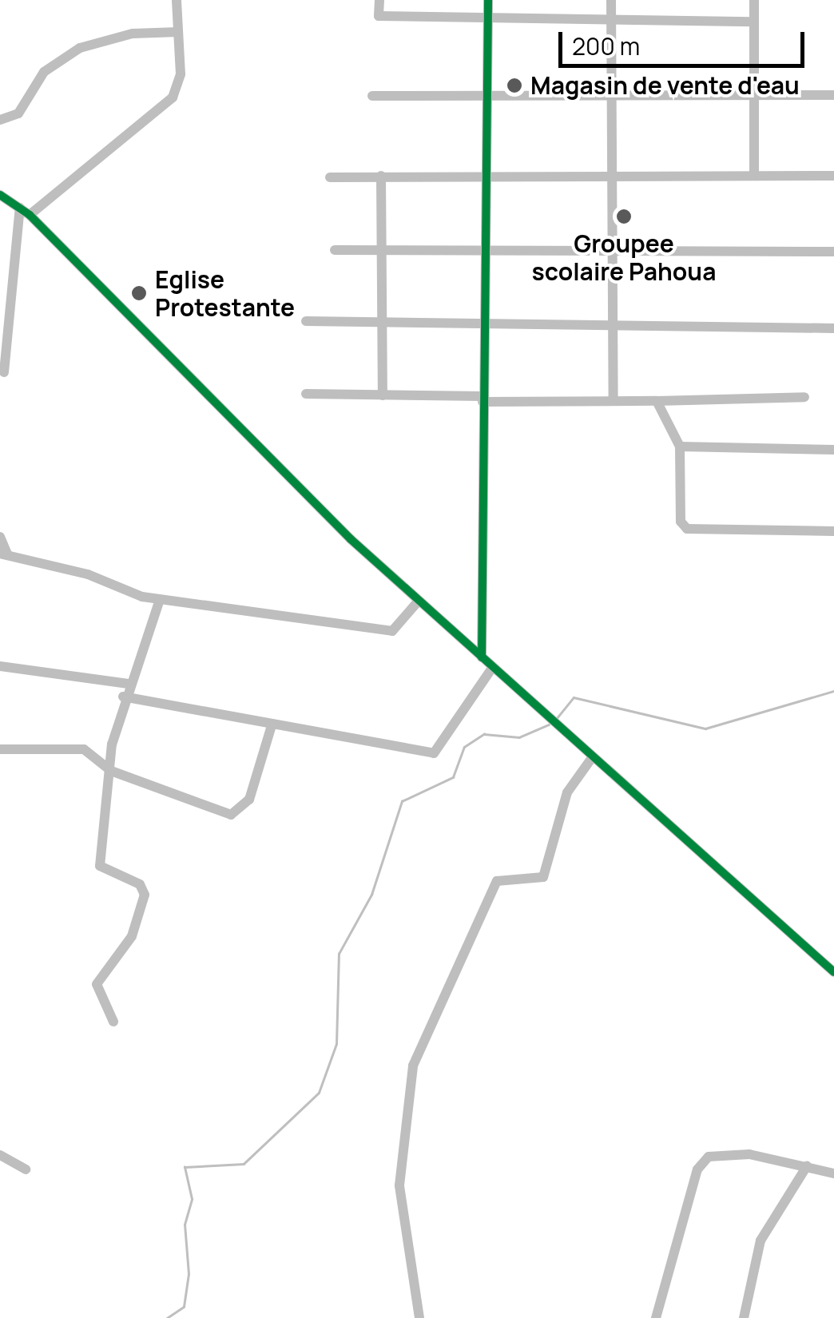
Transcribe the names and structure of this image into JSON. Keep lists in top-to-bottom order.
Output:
{
  "places": ["Magasin de vente d'eau", "Groupee scolaire Pahoua", "Eglise Protestante"],
  "scale_bar": "200 m"
}
